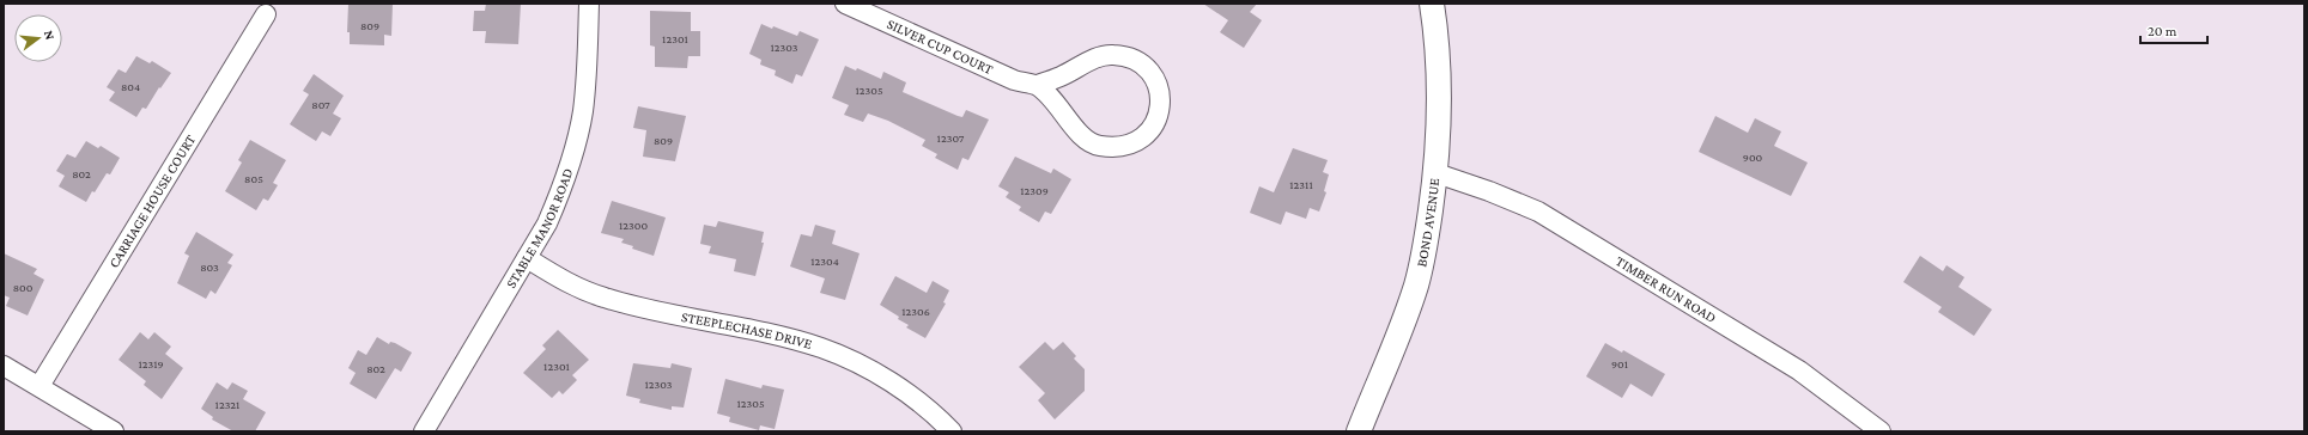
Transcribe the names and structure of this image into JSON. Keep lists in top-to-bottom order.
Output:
{
  "streets": {
    "street": [
      "SILVER CUP COURT",
      "CARRIAGE HOUSE COURT",
      "BOND AVENUE",
      "STABLE MANOR ROAD",
      "TIMBER RUN ROAD",
      "STEEPLECHASE DRIVE"
    ]
  },
  "crossings": [
    ["BOND AVENUE", "TIMBER RUN ROAD"],
    ["STABLE MANOR ROAD", "STEEPLECHASE DRIVE"]
  ],
  "house_numbers": [
    "809",
    "12301",
    "12303",
    "804",
    "12305",
    "807",
    "12307",
    "809",
    "900",
    "802",
    "805",
    "12311",
    "12309",
    "12300",
    "12304",
    "803",
    "800",
    "12306",
    "12319",
    "901",
    "12301",
    "802",
    "12303",
    "12305",
    "12321"
  ],
  "scale_bar": "20 m",
  "north": "right"
}
